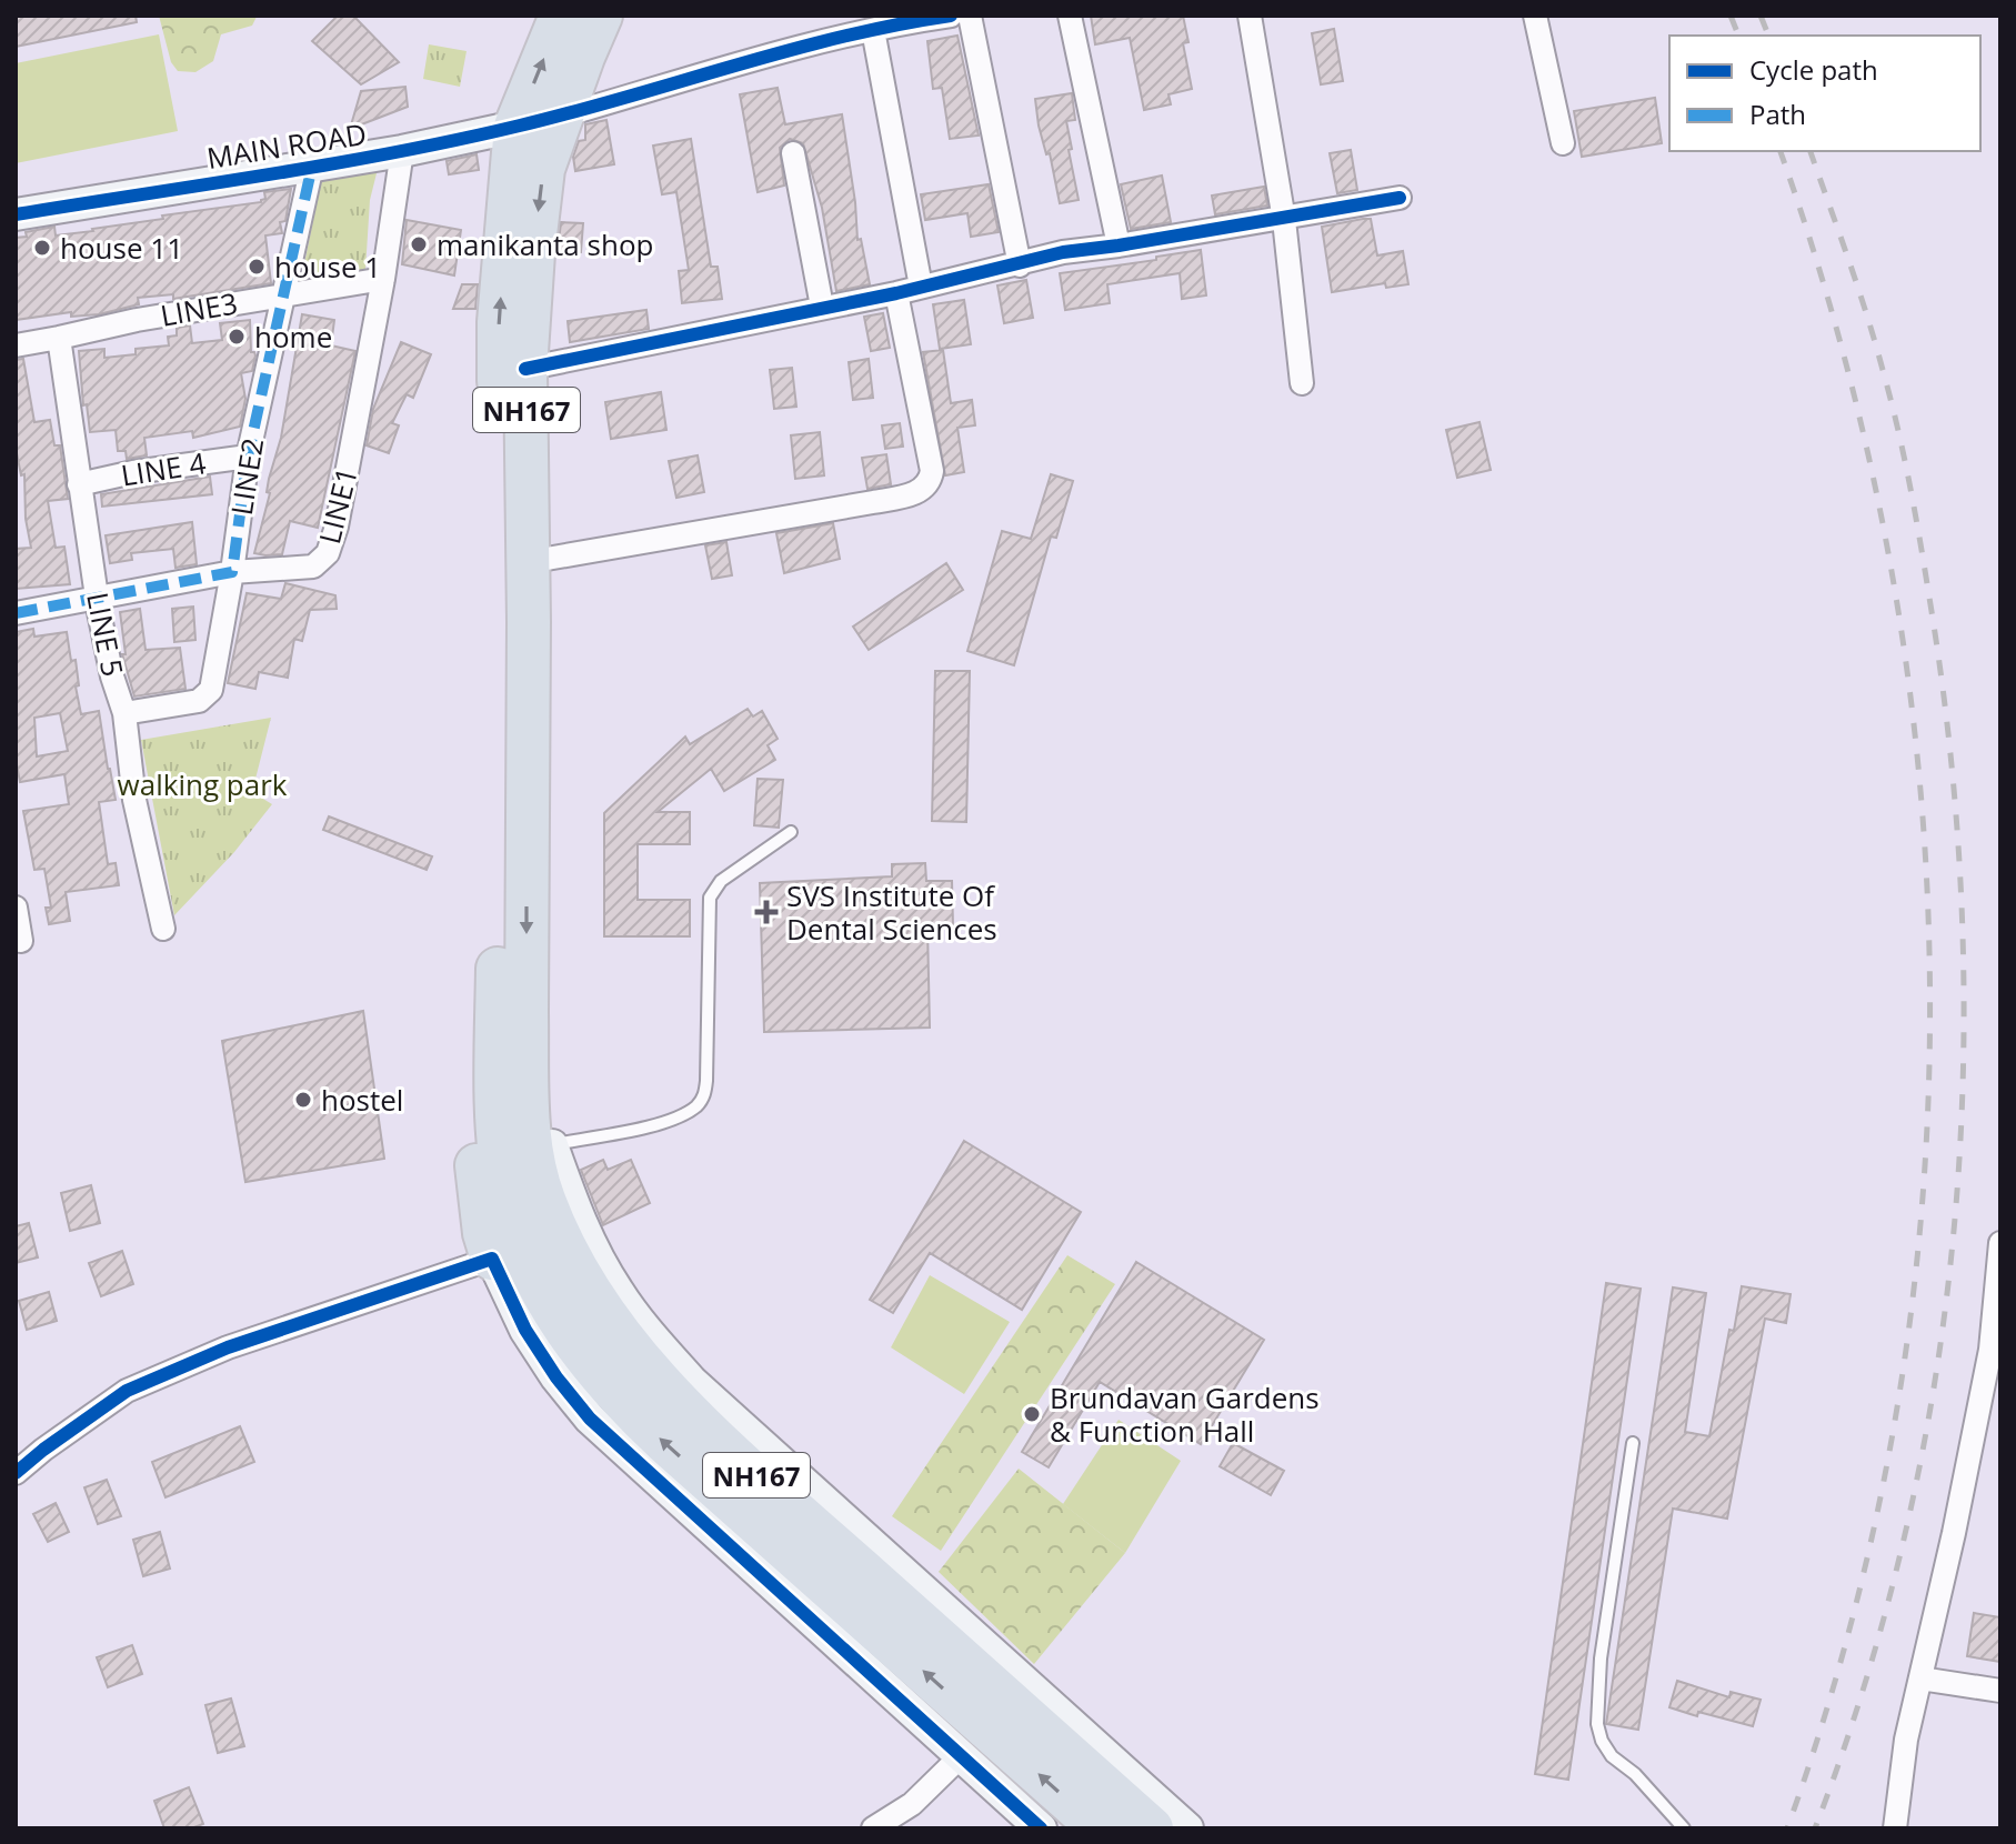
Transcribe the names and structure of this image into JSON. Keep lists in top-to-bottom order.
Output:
{
  "streets": {
    "highway": ["NH167"],
    "street": [
      "MAIN ROAD",
      "LINE3",
      "LINE 4",
      "LINE2",
      "LINE1",
      "LINE 5"
    ]
  },
  "crossings": [
    ["MAIN ROAD", "NH167"],
    ["MAIN ROAD", "LINE2"],
    ["MAIN ROAD", "LINE1"],
    ["LINE3", "LINE2"],
    ["LINE3", "LINE1"],
    ["LINE3", "LINE 5"],
    ["LINE 4", "LINE2"],
    ["LINE 4", "LINE 5"],
    ["LINE2", "LINE1"]
  ],
  "parks": ["walking park"],
  "places": {
    "other": [
      "manikanta shop",
      "house 11",
      "house 1",
      "home",
      "hostel",
      "Brundavan Gardens & Function Hall"
    ],
    "health": ["SVS Institute Of Dental Sciences"]
  },
  "legend": ["Cycle path", "Path"]
}
